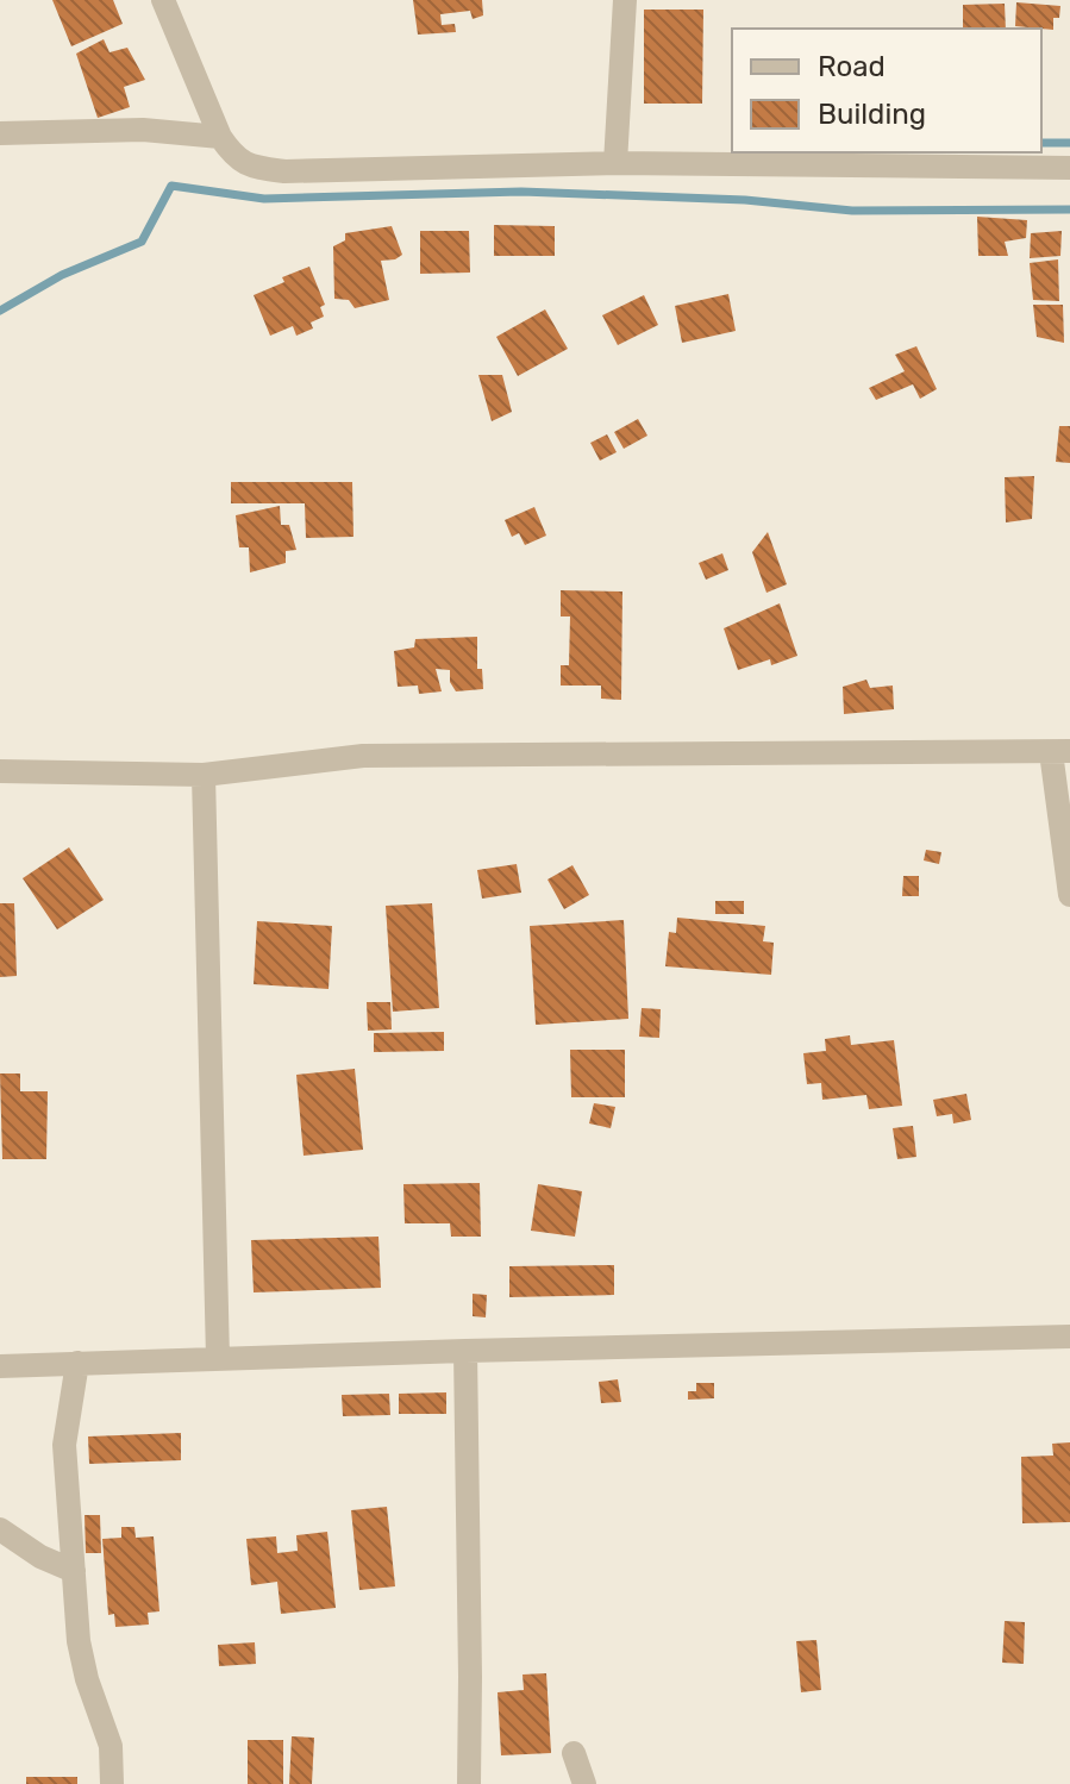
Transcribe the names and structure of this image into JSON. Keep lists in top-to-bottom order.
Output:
{
  "legend": ["Road", "Building"]
}
